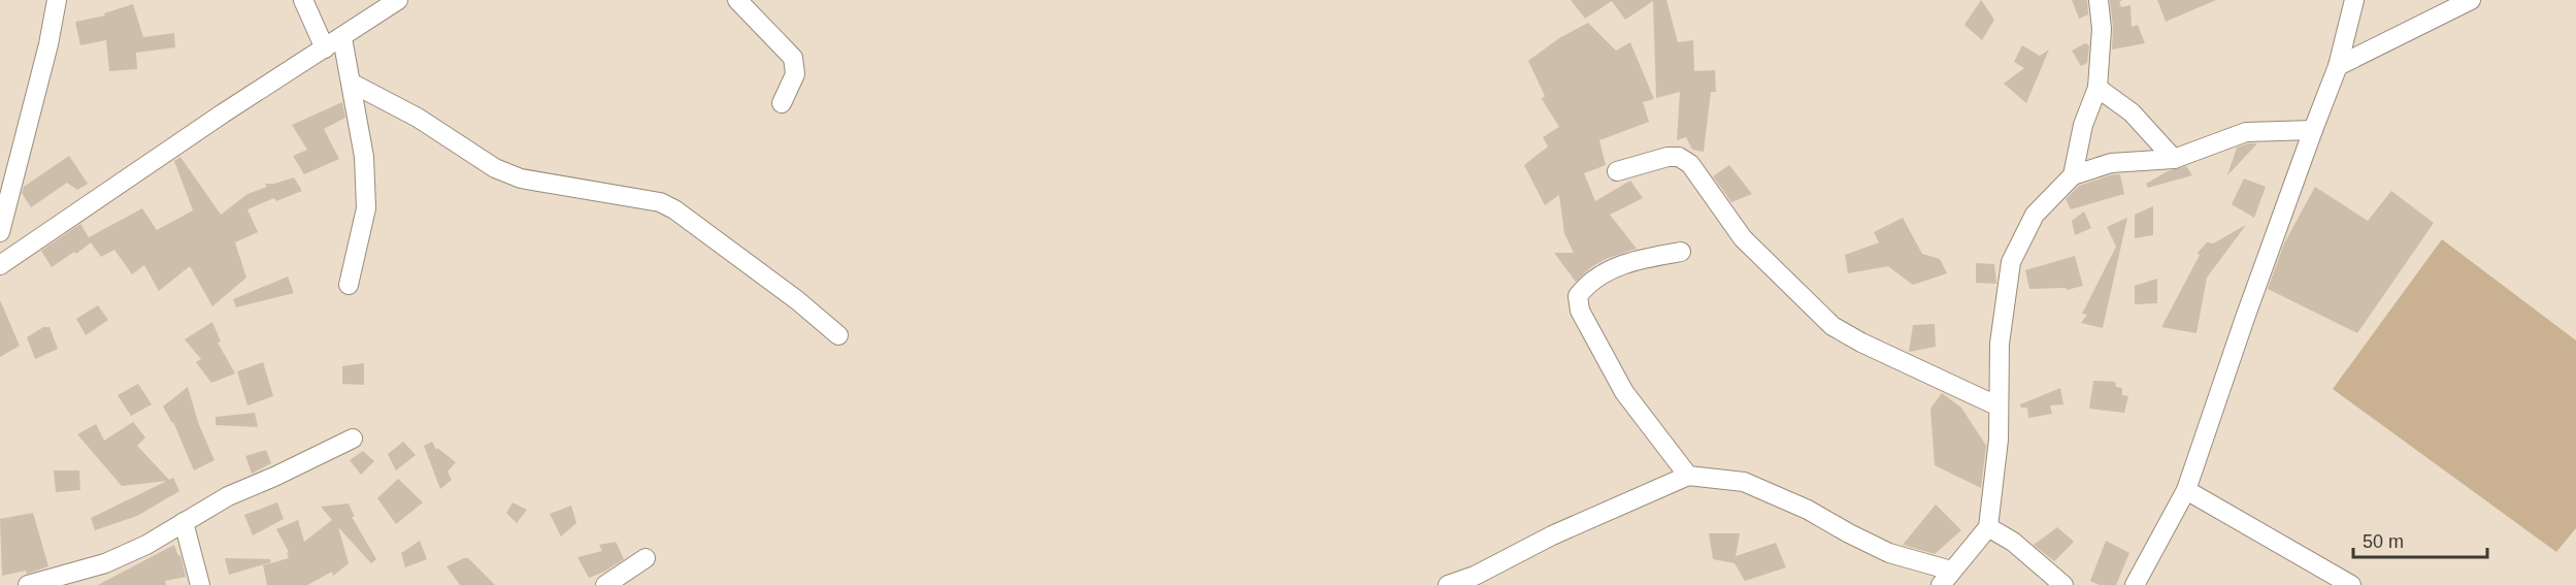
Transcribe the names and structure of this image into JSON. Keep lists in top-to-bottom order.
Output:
{
  "scale_bar": "50 m"
}
